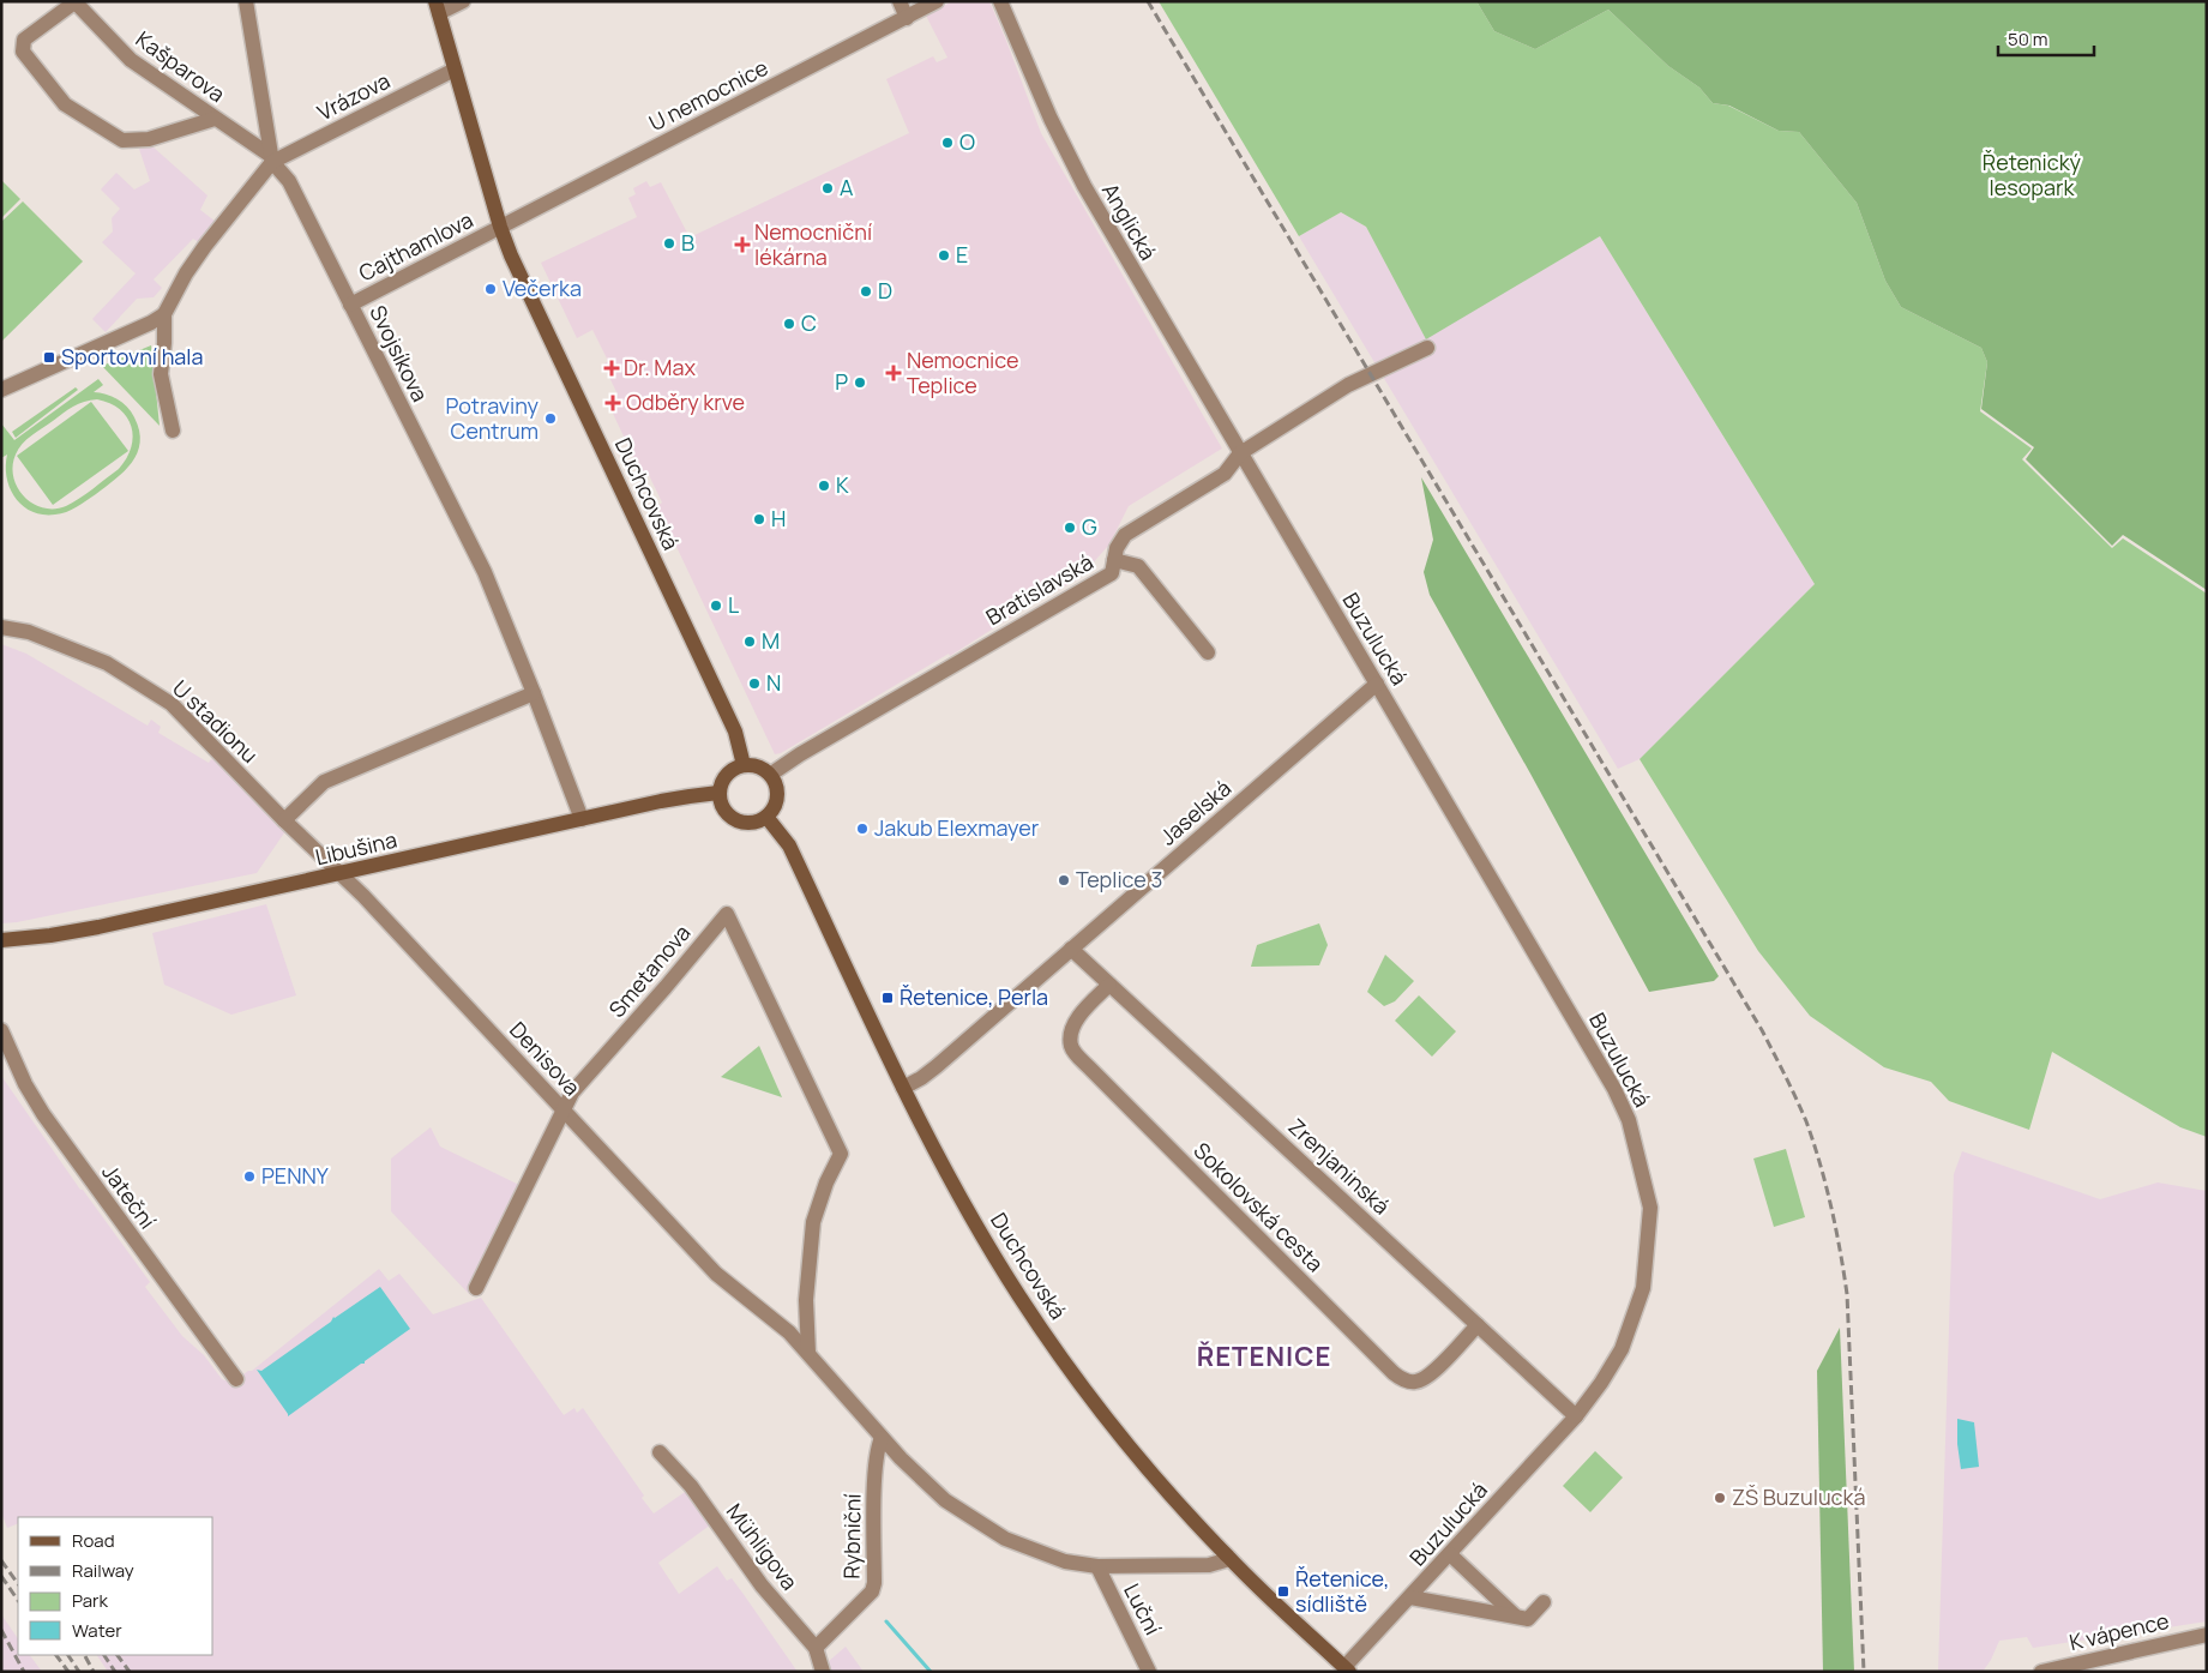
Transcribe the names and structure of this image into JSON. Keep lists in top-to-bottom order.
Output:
{
  "streets": {
    "main road": ["Duchcovská", "Libušina"],
    "street": [
      "Kašparova",
      "U nemocnice",
      "Vrázova",
      "Anglická",
      "Cajthamlova",
      "Svojsíkova",
      "Bratislavská",
      "Buzulucká",
      "U stadionu",
      "Jaselská",
      "Smetanova",
      "Denisova",
      "Zrenjaninská",
      "Jateční",
      "Sokolovská cesta",
      "Rybniční",
      "Mühligova",
      "Luční",
      "K vápence"
    ]
  },
  "crossings": [
    ["Kašparova", "Vrázova"],
    ["Kašparova", "Svojsíkova"],
    ["U nemocnice", "Cajthamlova"],
    ["U nemocnice", "Duchcovská"],
    ["Vrázova", "Svojsíkova"],
    ["Vrázova", "Duchcovská"],
    ["Anglická", "Bratislavská"],
    ["Anglická", "Buzulucká"],
    ["Cajthamlova", "Svojsíkova"],
    ["Cajthamlova", "Duchcovská"],
    ["Svojsíkova", "Libušina"],
    ["Duchcovská", "Bratislavská"],
    ["Duchcovská", "Buzulucká"],
    ["Duchcovská", "Jaselská"],
    ["Duchcovská", "Libušina"],
    ["Duchcovská", "Denisova"],
    ["Bratislavská", "Buzulucká"],
    ["Bratislavská", "Libušina"],
    ["Buzulucká", "Jaselská"],
    ["Buzulucká", "Zrenjaninská"],
    ["U stadionu", "Libušina"],
    ["U stadionu", "Denisova"],
    ["Jaselská", "Zrenjaninská"],
    ["Libušina", "Denisova"],
    ["Smetanova", "Denisova"],
    ["Denisova", "Rybniční"],
    ["Denisova", "Luční"],
    ["Zrenjaninská", "Sokolovská cesta"],
    ["Rybniční", "Mühligova"]
  ],
  "districts": ["ŘETENICE"],
  "parks": ["Řetenický lesopark"],
  "places": {
    "other": [
      "O",
      "A",
      "B",
      "E",
      "Večerka",
      "D",
      "C",
      "P",
      "Potraviny Centrum",
      "K",
      "H",
      "G",
      "L",
      "M",
      "N",
      "Jakub Elexmayer",
      "Teplice 3",
      "PENNY",
      "ZŠ Buzulucká"
    ],
    "health": [
      "Nemocniční lékárna",
      "Dr. Max",
      "Nemocnice Teplice",
      "Odběry krve"
    ],
    "transit": ["Sportovní hala", "Řetenice, Perla", "Řetenice, sídliště"]
  },
  "legend": [
    "Road",
    "Railway",
    "Park",
    "Water"
  ],
  "scale_bar": "50 m"
}
